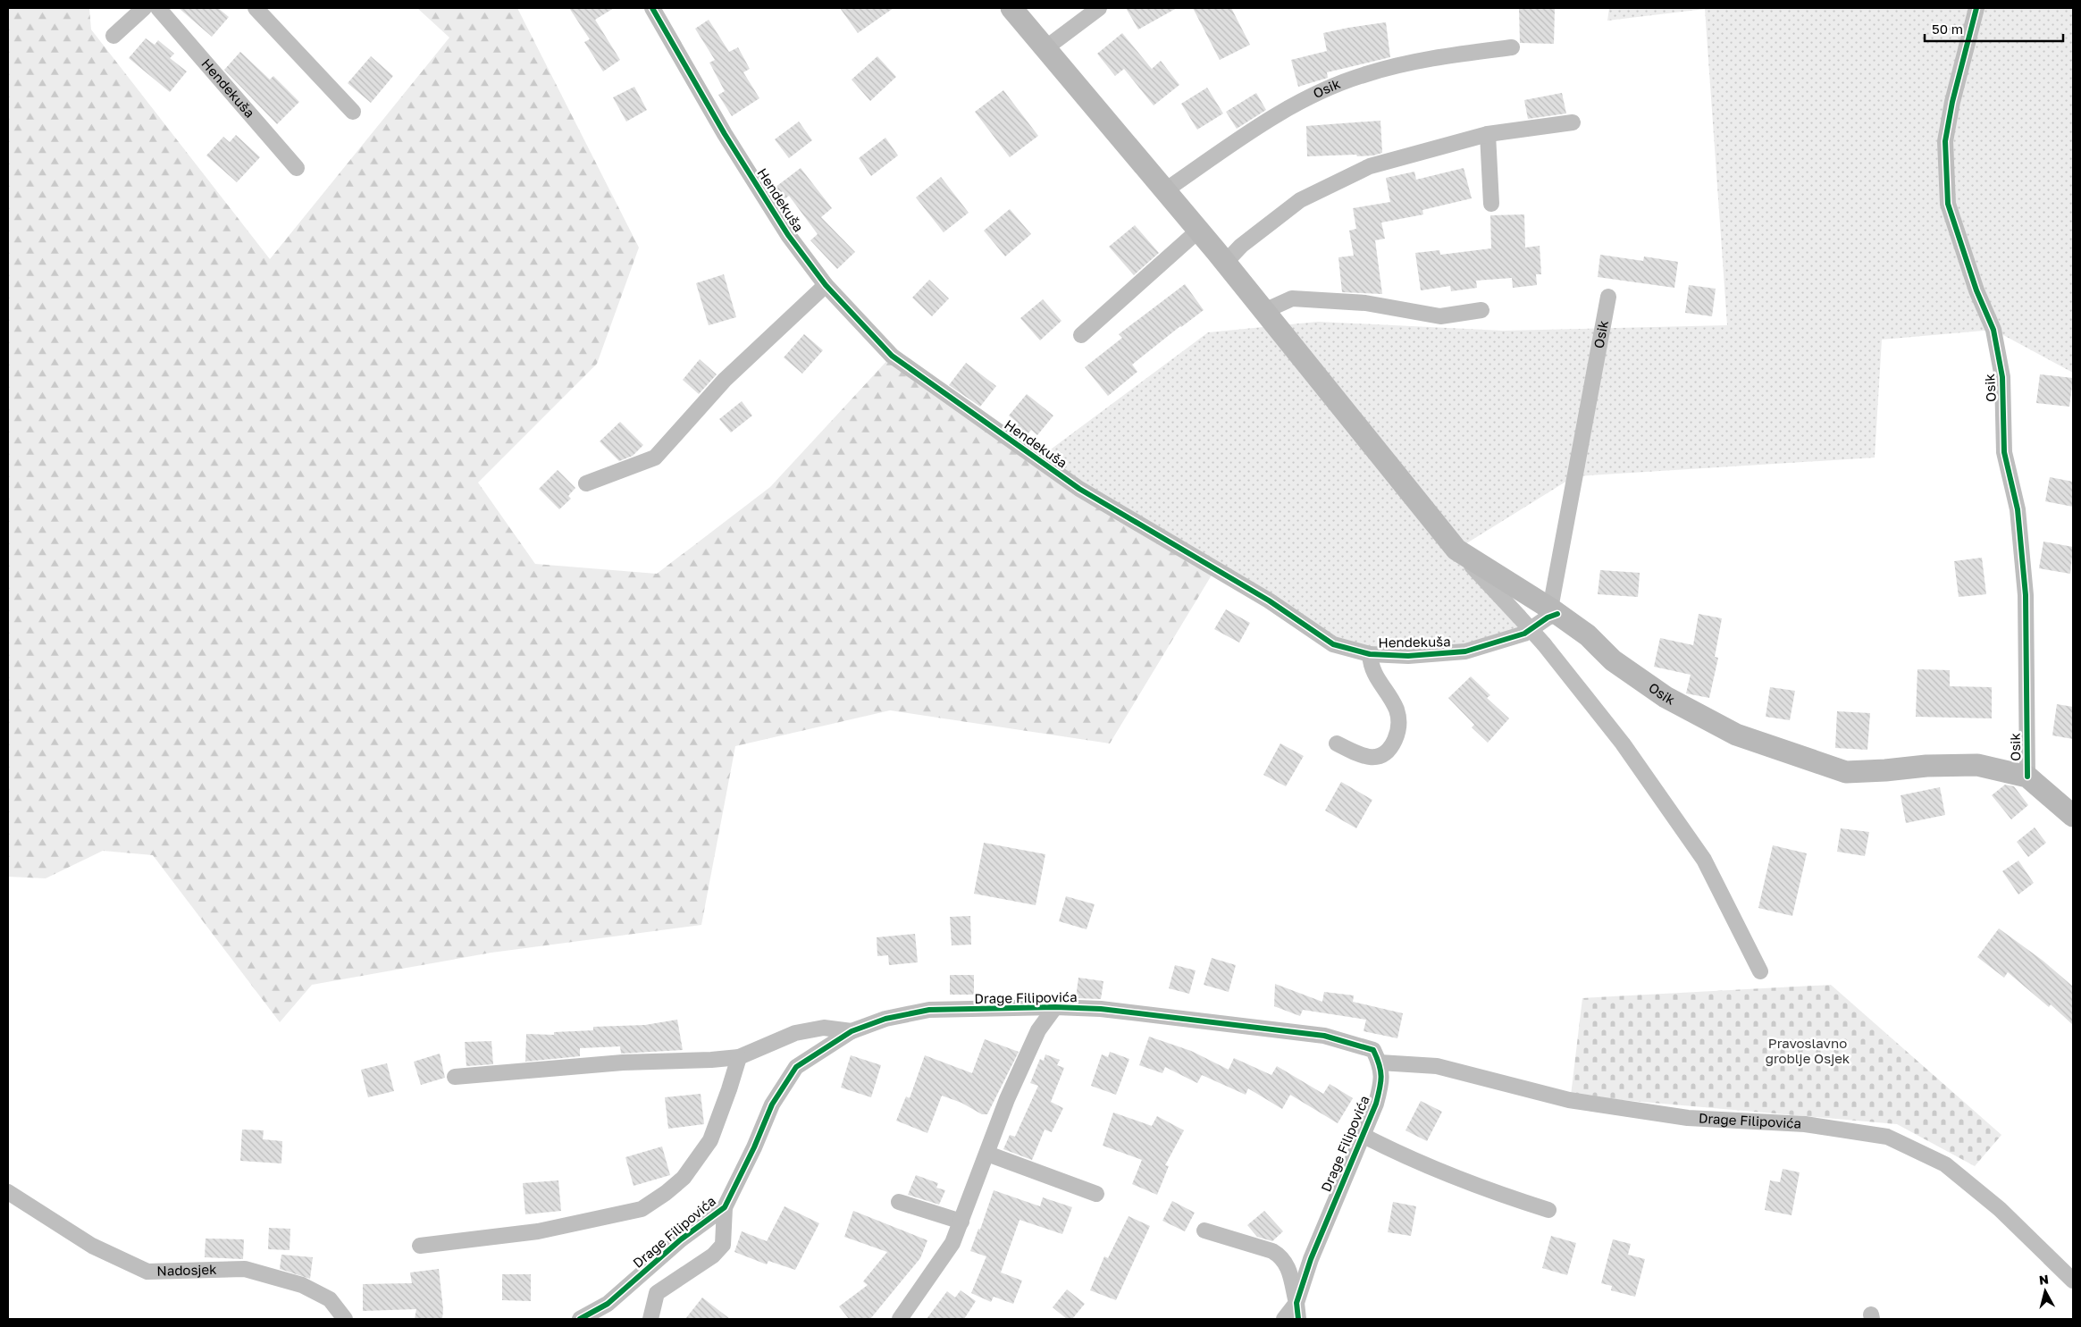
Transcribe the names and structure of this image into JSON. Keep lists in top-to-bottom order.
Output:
{
  "streets": {
    "main road": ["Osik"],
    "street": ["Hendekuša", "Drage Filipovića", "Nadosjek"]
  },
  "crossings": [
    ["Hendekuša", "Osik"]
  ],
  "parks": ["Pravoslavno groblje Osjek"],
  "scale_bar": "50 m",
  "north": "top"
}
